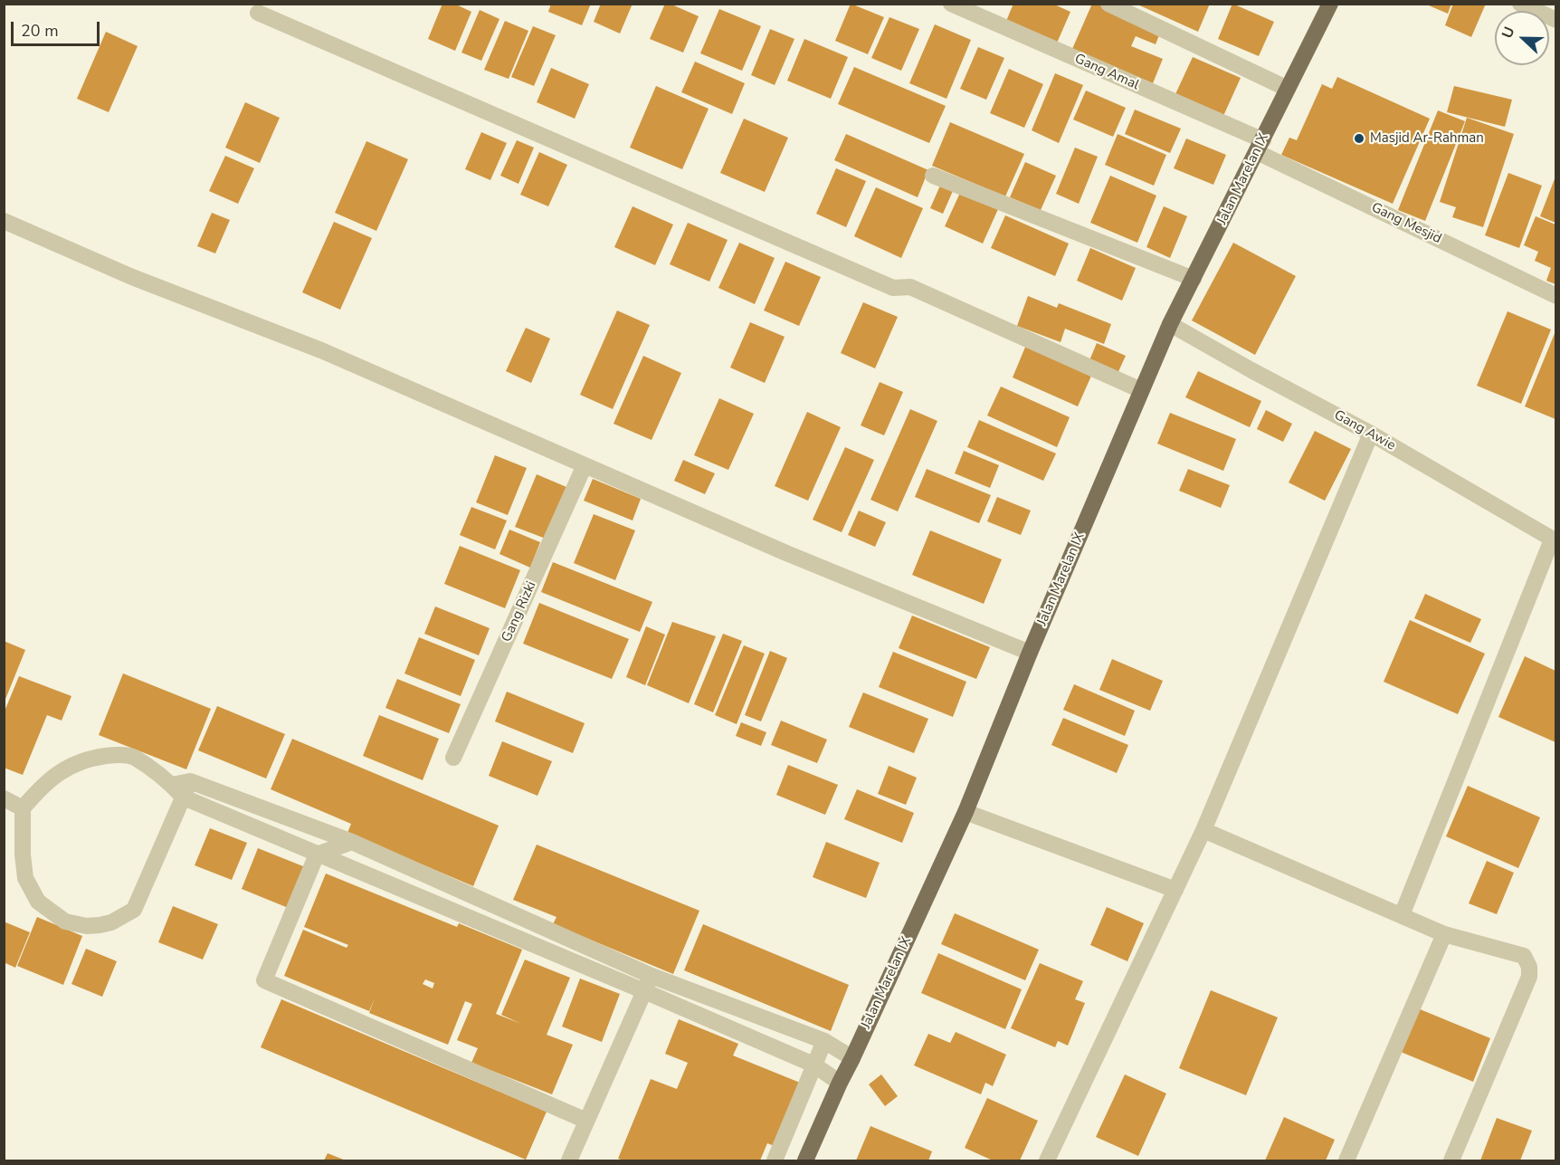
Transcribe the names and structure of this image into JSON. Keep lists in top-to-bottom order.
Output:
{
  "streets": {
    "main road": ["Jalan Marelan IX"],
    "street": [
      "Gang Amal",
      "Gang Mesjid",
      "Gang Awie",
      "Gang Rizki"
    ]
  },
  "crossings": [
    ["Gang Amal", "Jalan Marelan IX"],
    ["Gang Amal", "Gang Mesjid"],
    ["Jalan Marelan IX", "Gang Mesjid"],
    ["Jalan Marelan IX", "Gang Awie"]
  ],
  "places": ["Masjid Ar-Rahman"],
  "scale_bar": "20 m",
  "north": "left"
}
